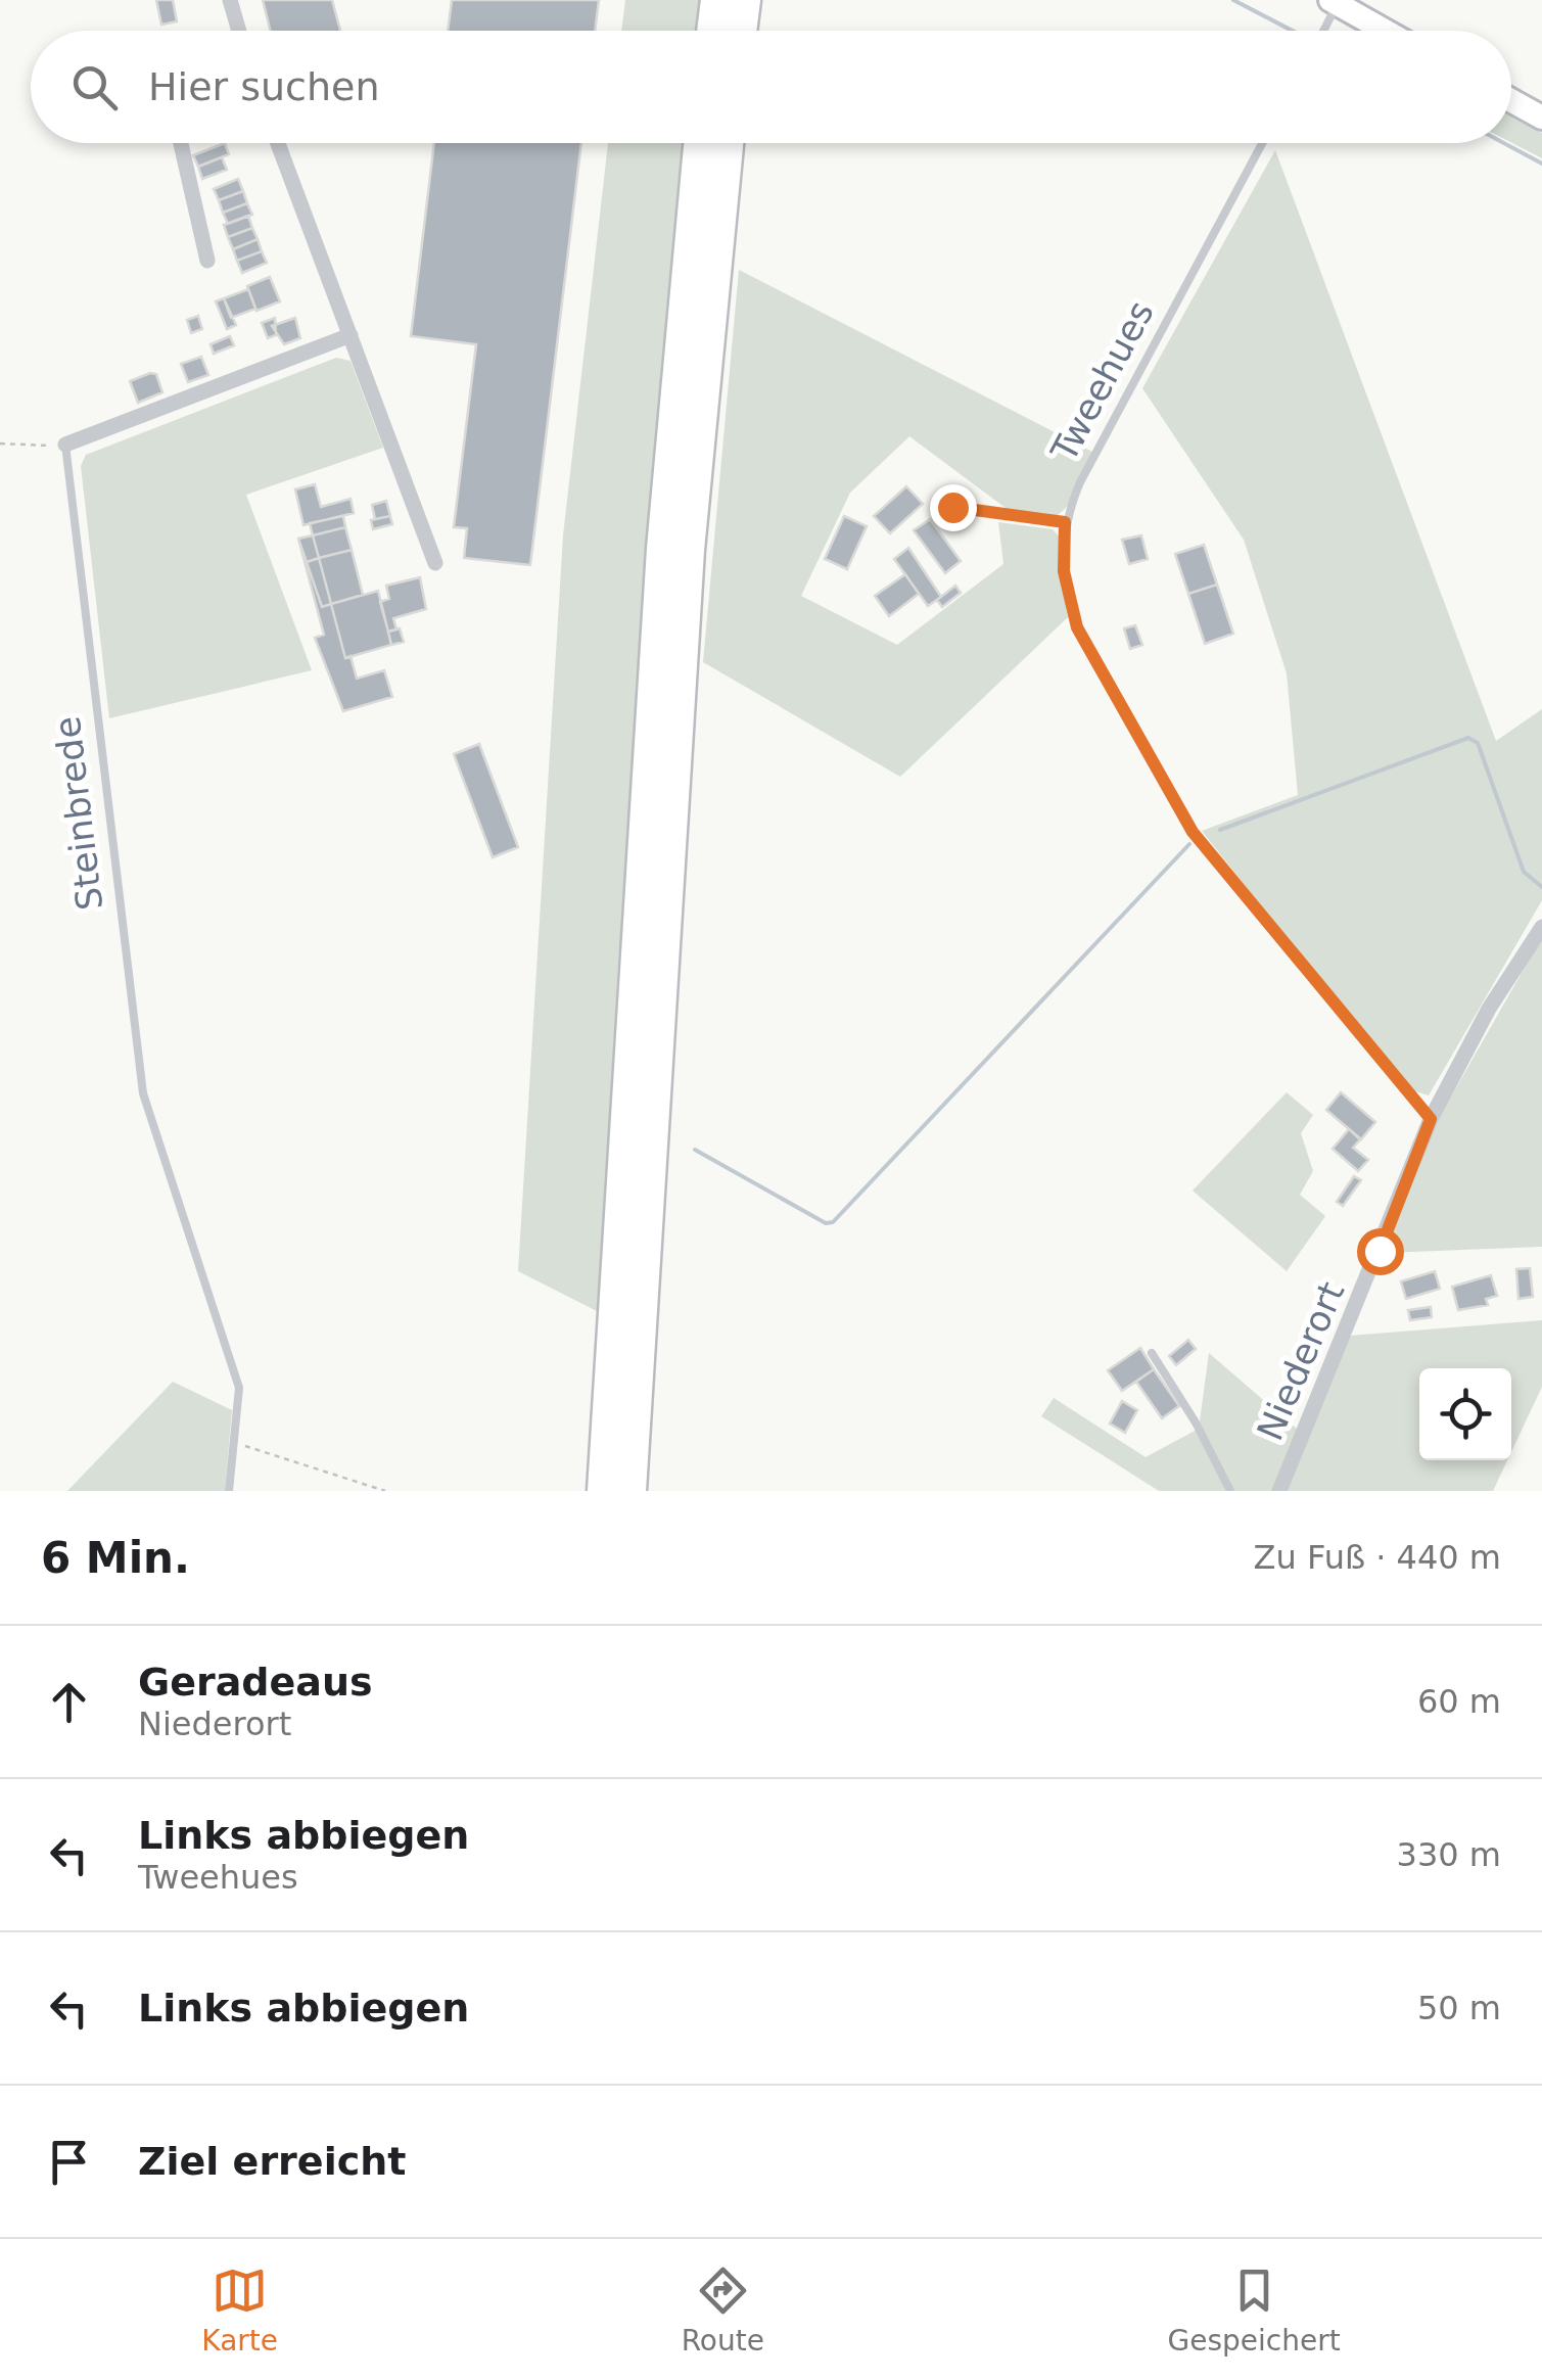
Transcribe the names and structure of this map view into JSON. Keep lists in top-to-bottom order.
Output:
{
  "streets": {
    "street": ["Niederort"],
    "lane": ["Tweehues", "Steinbrede"]
  },
  "crossings": [
    ["Tweehues", "Niederort"]
  ],
  "page": {
    "search": "Hier suchen",
    "heading": ["6 Min.", "Zu Fuß · 440 m"],
    "list": [
      ["Geradeaus", "Niederort", "60 m"],
      ["Links abbiegen", "Tweehues", "330 m"],
      ["Links abbiegen", "50 m"],
      "Ziel erreicht"
    ],
    "nav": ["Karte", "Route", "Gespeichert"]
  }
}
